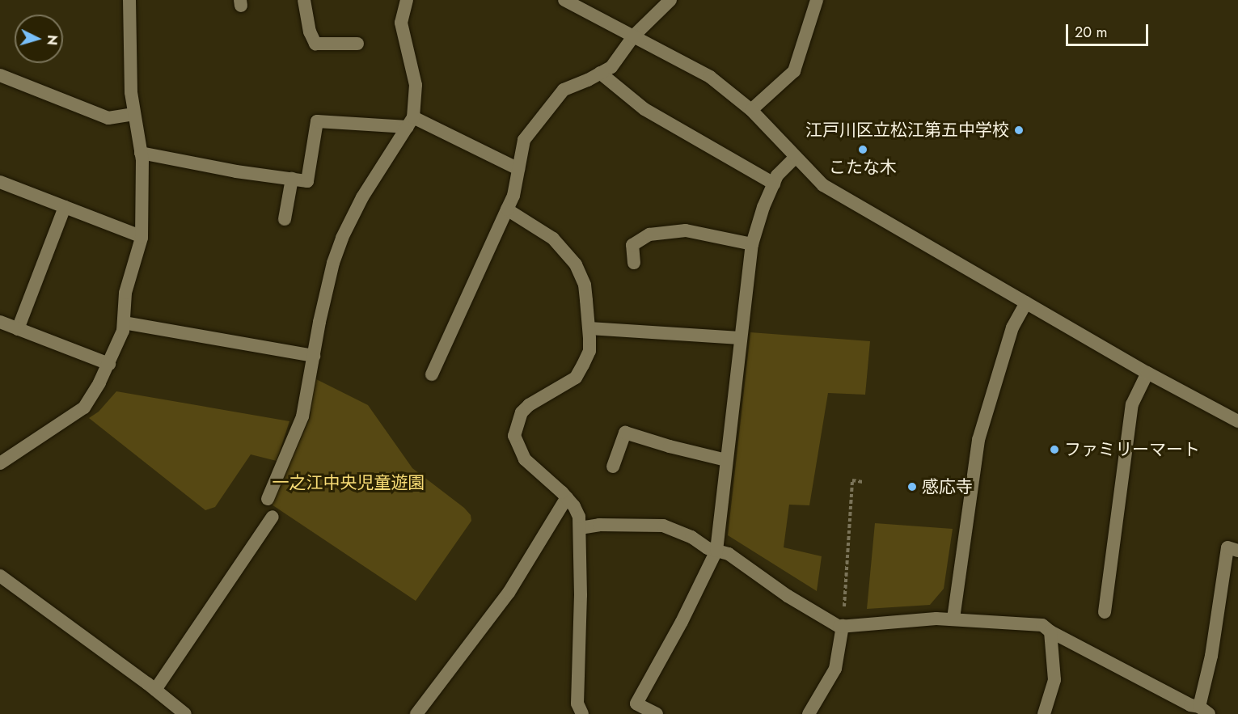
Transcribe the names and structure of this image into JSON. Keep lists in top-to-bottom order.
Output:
{
  "parks": ["一之江中央児童遊園"],
  "places": [
    "江戸川区立松江第五中学校",
    "こたな木",
    "ファミリーマート",
    "感応寺"
  ],
  "scale_bar": "20 m",
  "north": "right"
}
